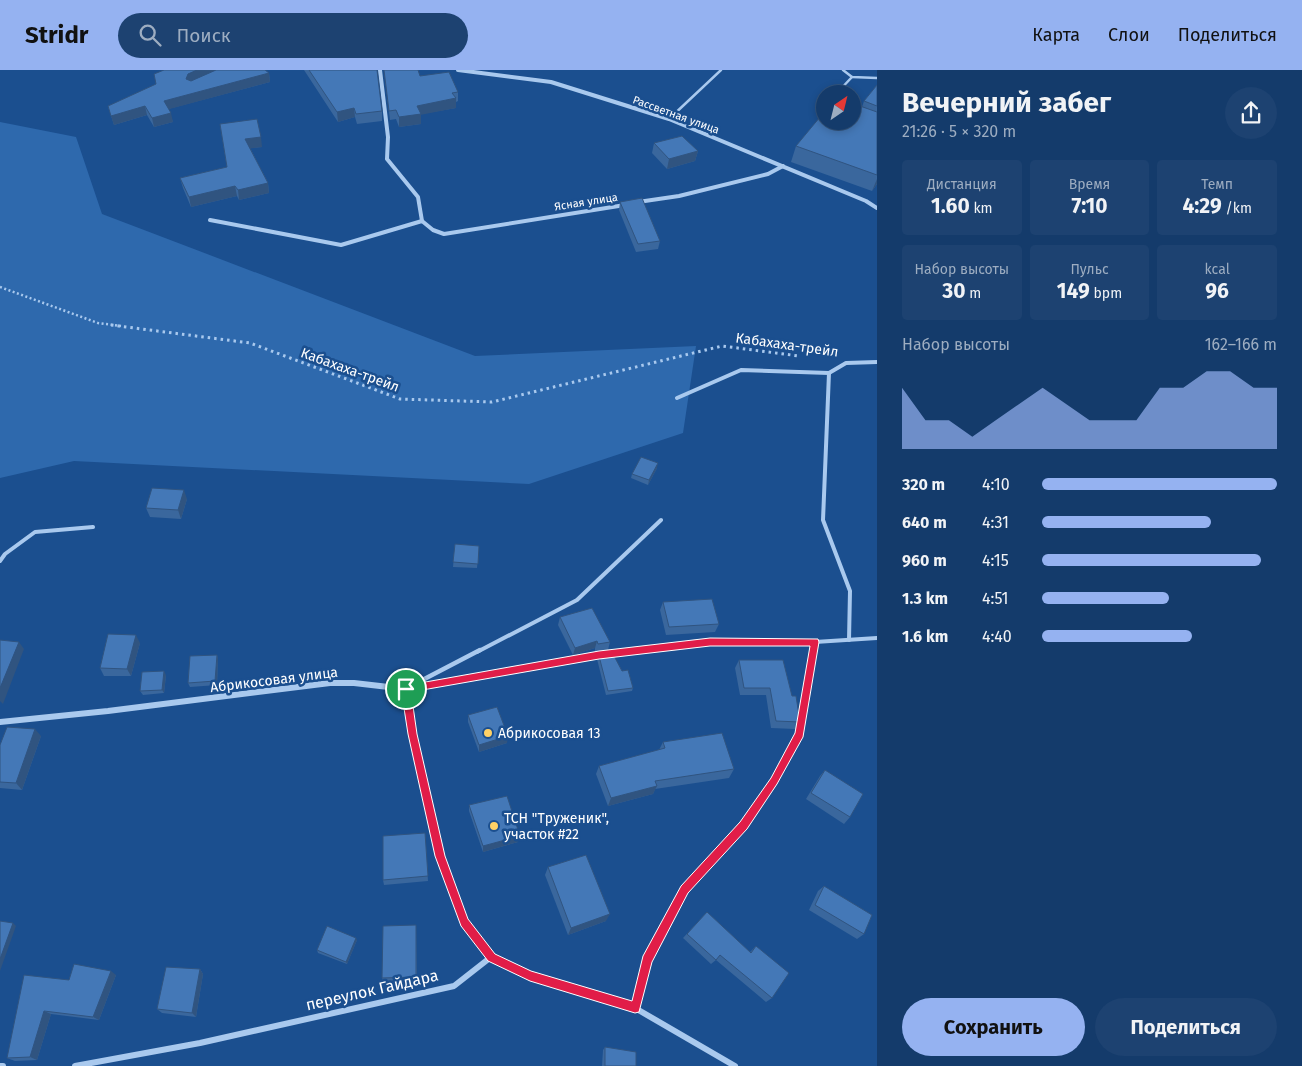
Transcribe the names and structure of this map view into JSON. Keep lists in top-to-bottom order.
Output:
{
  "streets": {
    "street": [
      "Рассветная улица",
      "Ясная улица",
      "Абрикосовая улица",
      "переулок Гайдара"
    ],
    "path": ["Кабахаха-трейл"]
  },
  "crossings": [
    ["Рассветная улица", "Ясная улица"]
  ],
  "places": ["Абрикосовая 13", "ТСН \"Труженик\", участок #22"],
  "north": "top right",
  "page": {
    "header": "Stridr",
    "search": "Поиск",
    "nav": ["Карта", "Слои", "Поделиться"],
    "heading": ["Вечерний забег", "21:26 · 5 × 320 m"],
    "stats": [
      ["Дистанция", "1.60 km"],
      ["Время", "7:10"],
      ["Темп", "4:29 /km"],
      ["Набор высоты", "30 m"],
      ["Пульс", "149 bpm"],
      ["kcal", "96"]
    ],
    "chart": ["Набор высоты", "162–166 m"],
    "list": [
      {
        "name": "320 m",
        "note": "4:10"
      },
      {
        "name": "640 m",
        "note": "4:31"
      },
      {
        "name": "960 m",
        "note": "4:15"
      },
      {
        "name": "1.3 km",
        "note": "4:51"
      },
      {
        "name": "1.6 km",
        "note": "4:40"
      }
    ],
    "buttons": ["Сохранить", "Поделиться"]
  }
}
